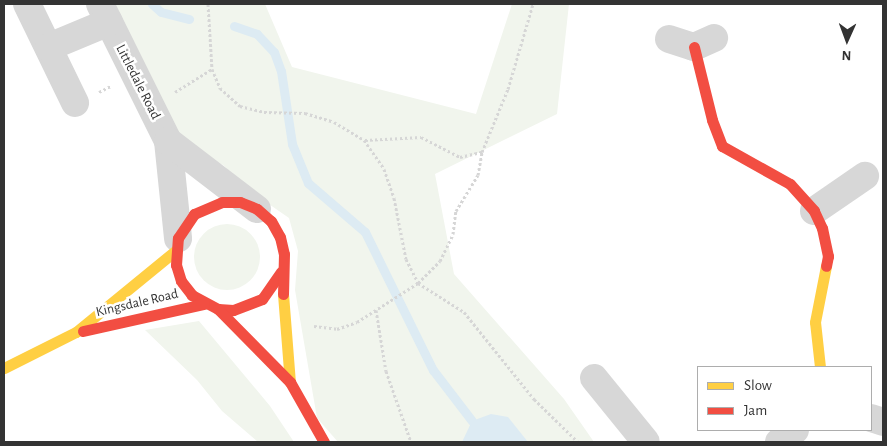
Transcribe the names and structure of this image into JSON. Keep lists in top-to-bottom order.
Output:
{
  "streets": {
    "street": ["Littledale Road", "Kingsdale Road"]
  },
  "crossings": [
    ["Littledale Road", "Kingsdale Road"]
  ],
  "legend": ["Slow", "Jam"],
  "north": "bottom"
}
